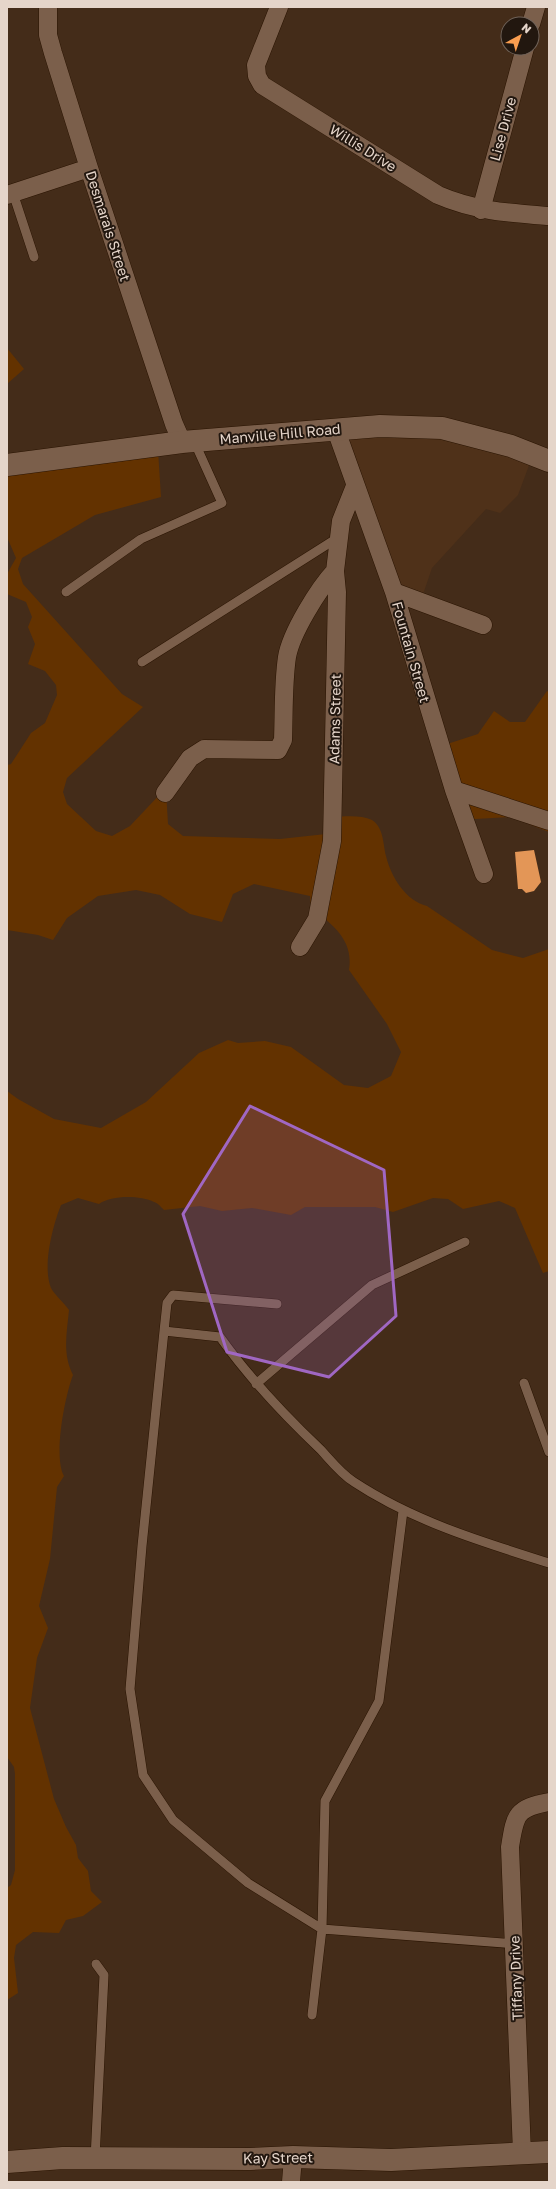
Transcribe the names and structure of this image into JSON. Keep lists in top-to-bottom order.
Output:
{
  "streets": {
    "street": [
      "Lise Drive",
      "Willis Drive",
      "Desmarais Street",
      "Manville Hill Road",
      "Fountain Street",
      "Adams Street",
      "Tiffany Drive",
      "Kay Street"
    ]
  },
  "crossings": [
    ["Lise Drive", "Willis Drive"],
    ["Desmarais Street", "Manville Hill Road"],
    ["Manville Hill Road", "Fountain Street"],
    ["Fountain Street", "Adams Street"],
    ["Tiffany Drive", "Kay Street"]
  ],
  "north": "top right"
}
